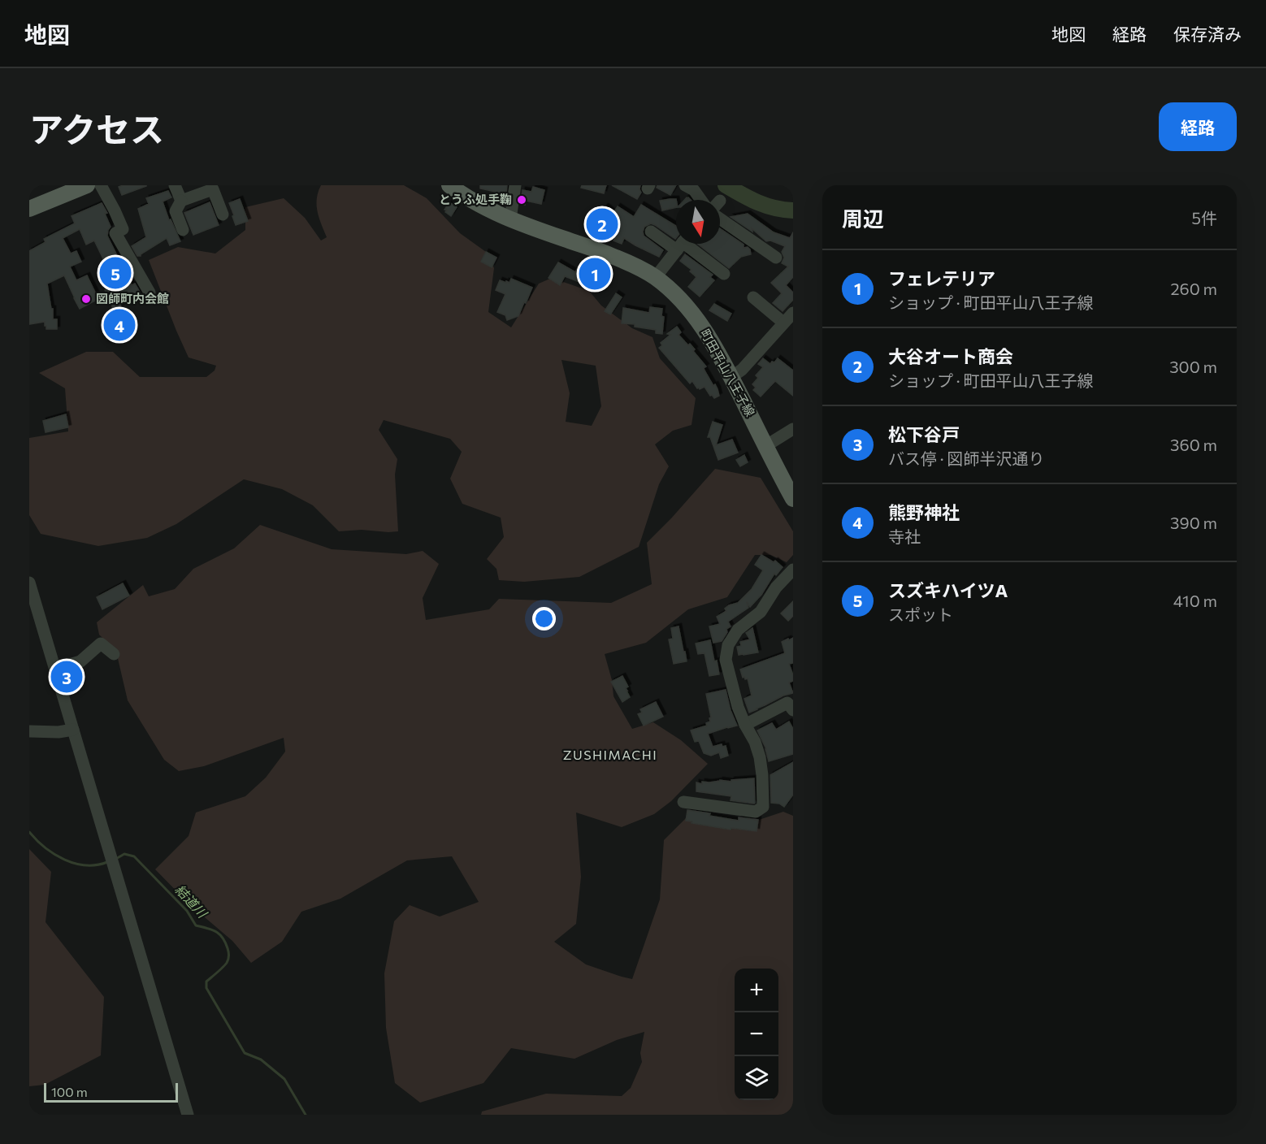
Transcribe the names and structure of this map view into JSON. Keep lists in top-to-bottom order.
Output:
{
  "streets": {
    "main road": ["町田平山八王子線"]
  },
  "districts": ["ZUSHIMACHI"],
  "water": ["結道川"],
  "places": ["とうふ処手鞠", "図師町内会館"],
  "scale_bar": "100 m",
  "north": "bottom",
  "page": {
    "header": "地図",
    "nav": ["地図", "経路", "保存済み"],
    "title": "アクセス",
    "buttons": "経路",
    "heading": ["周辺", "5件"],
    "pins": [
      "2",
      "5",
      "1",
      "4",
      "3"
    ],
    "list": [
      {
        "mark": "1",
        "name": "フェレテリア",
        "note": "ショップ · 町田平山八王子線",
        "value": "260 m"
      },
      {
        "mark": "2",
        "name": "大谷オート商会",
        "note": "ショップ · 町田平山八王子線",
        "value": "300 m"
      },
      {
        "mark": "3",
        "name": "松下谷戸",
        "note": "バス停 · 図師半沢通り",
        "value": "360 m"
      },
      {
        "mark": "4",
        "name": "熊野神社",
        "note": "寺社",
        "value": "390 m"
      },
      {
        "mark": "5",
        "name": "スズキハイツA",
        "note": "スポット",
        "value": "410 m"
      }
    ],
    "map_buttons": ["+", "−"],
    "scale": "100 m"
  }
}
